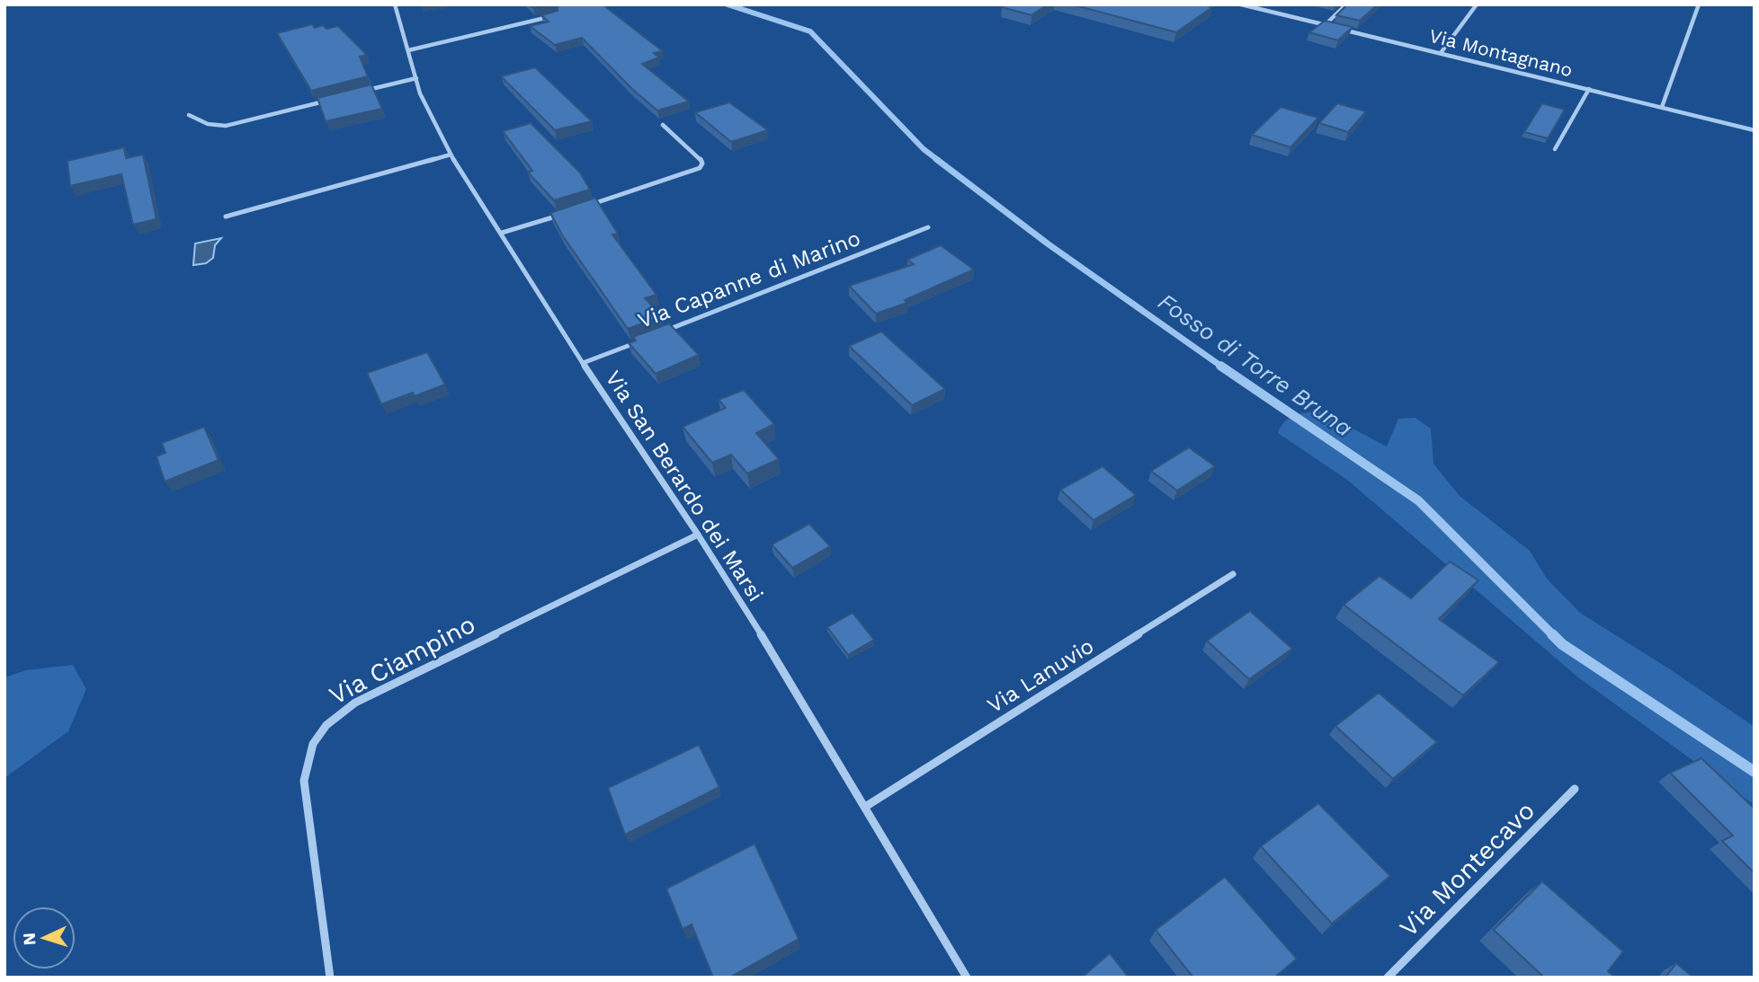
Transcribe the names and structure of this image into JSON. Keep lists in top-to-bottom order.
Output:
{
  "streets": {
    "street": [
      "Via Montagnano",
      "Via Capanne di Marino",
      "Via San Berardo dei Marsi",
      "Via Ciampino",
      "Via Lanuvio",
      "Via Montecavo"
    ]
  },
  "crossings": [
    ["Via Capanne di Marino", "Via San Berardo dei Marsi"],
    ["Via San Berardo dei Marsi", "Via Ciampino"],
    ["Via San Berardo dei Marsi", "Via Lanuvio"]
  ],
  "water": ["Fosso di Torre Bruna"],
  "north": "left"
}
